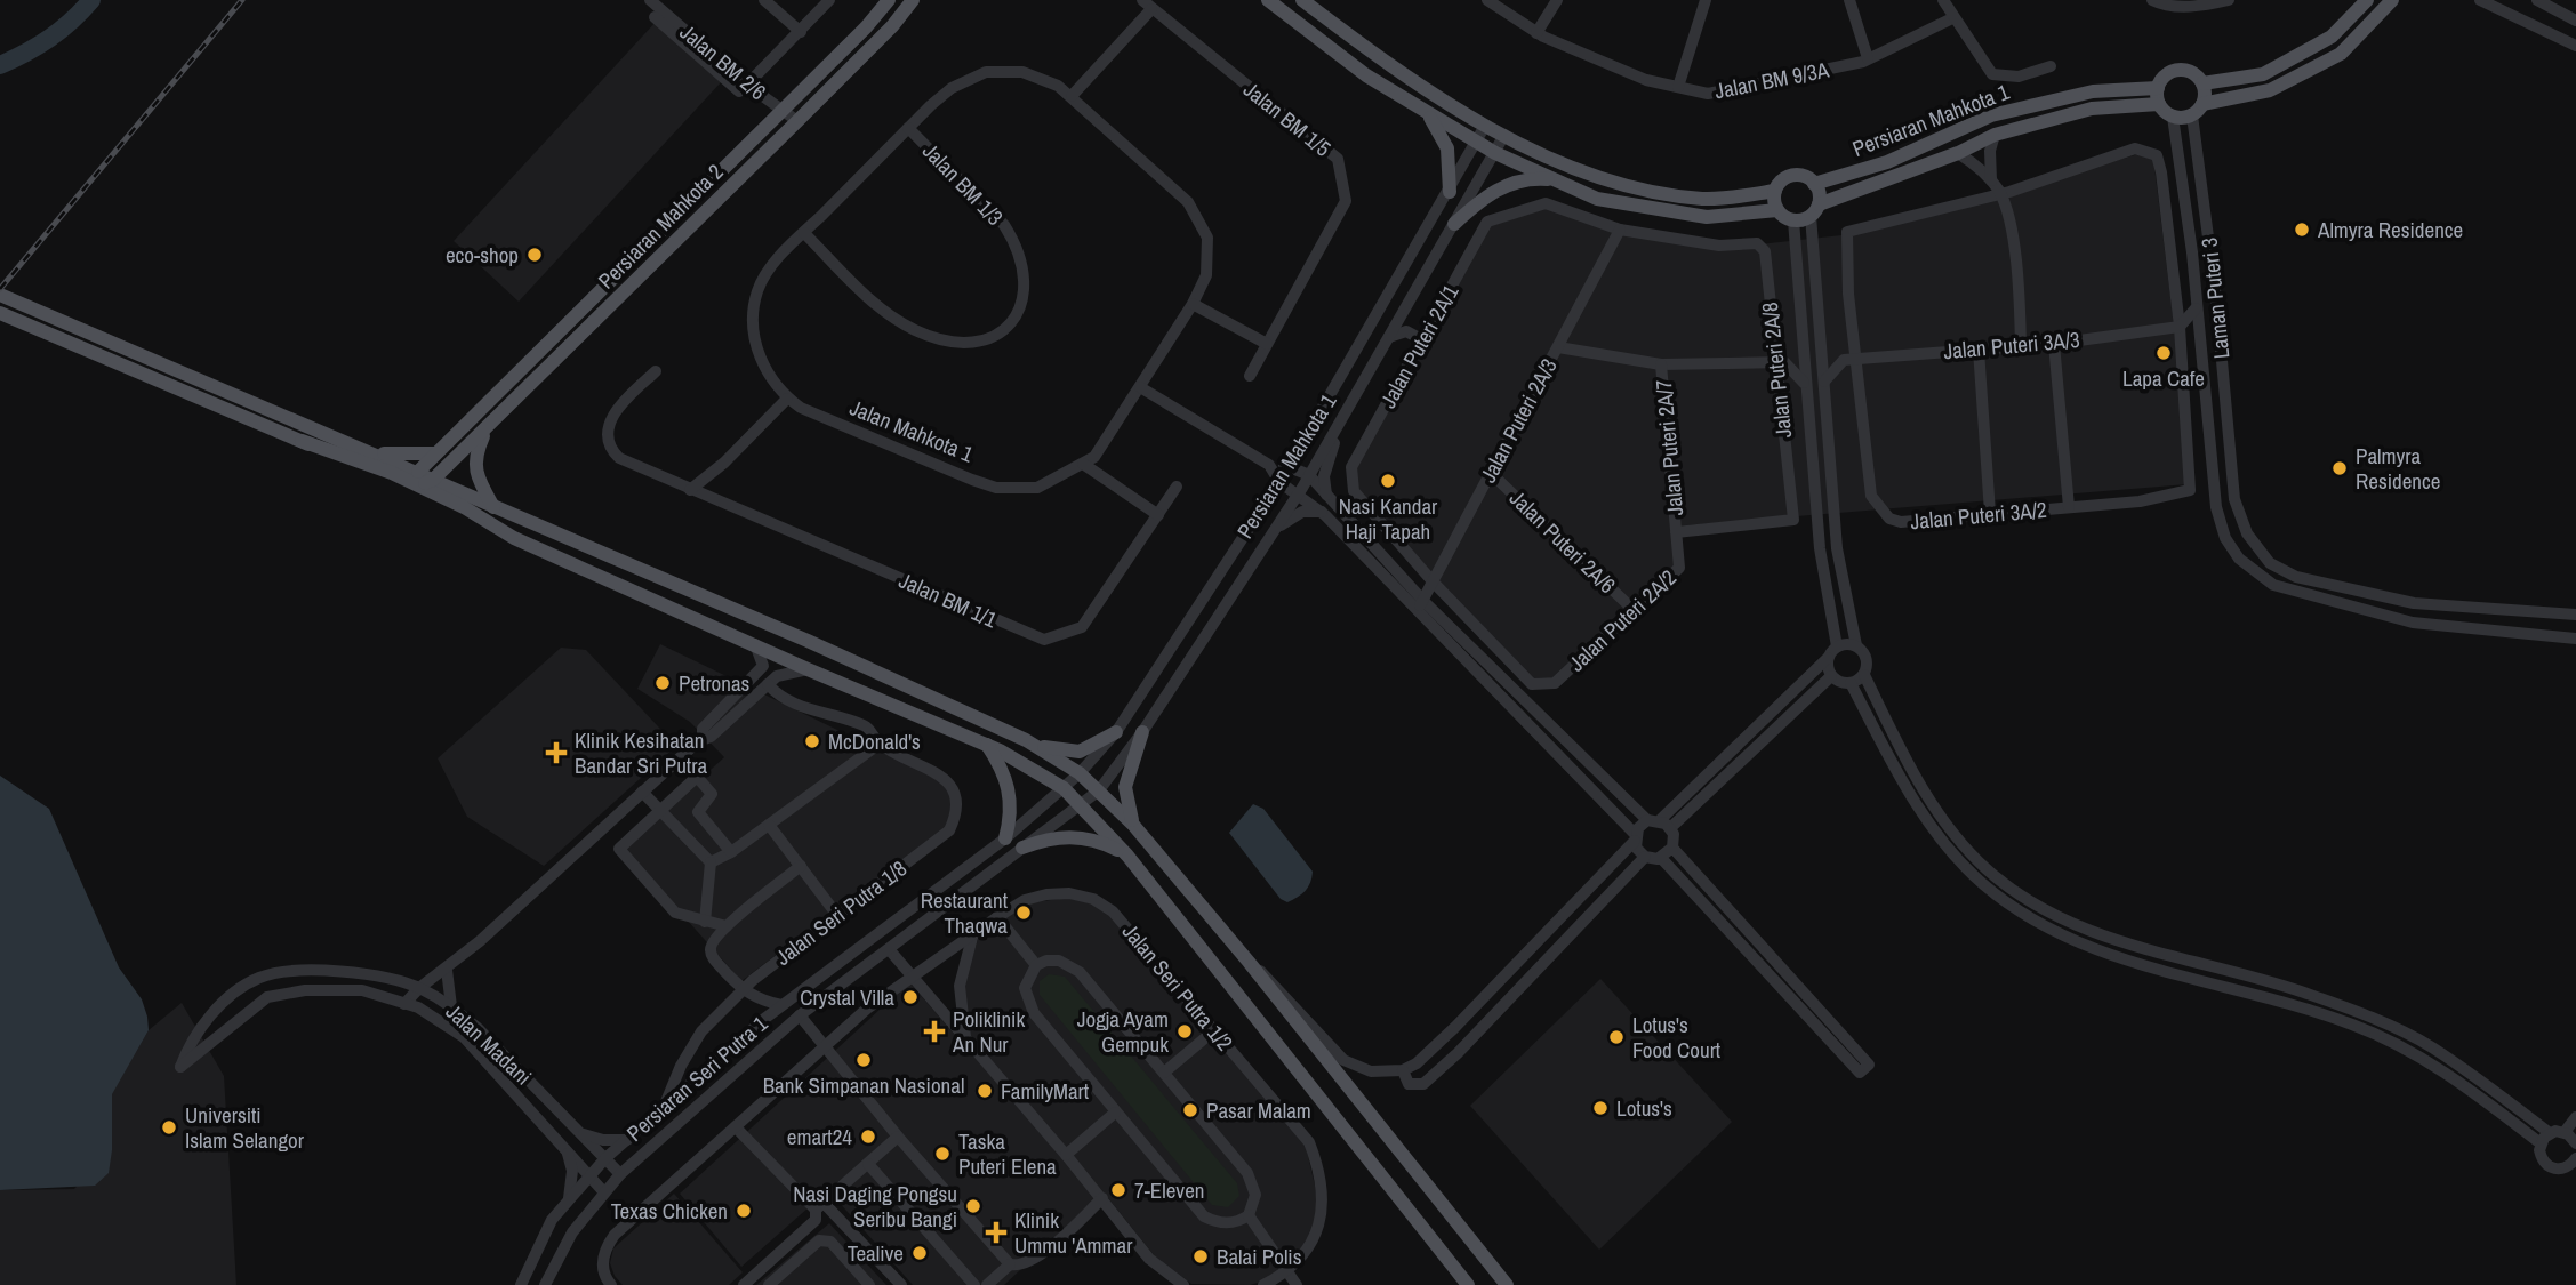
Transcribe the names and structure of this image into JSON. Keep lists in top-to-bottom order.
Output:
{
  "streets": {
    "main road": ["Persiaran Mahkota 1", "Persiaran Mahkota 2"],
    "street": [
      "Jalan BM 2/6",
      "Jalan BM 9/3A",
      "Jalan BM 1/5",
      "Jalan BM 1/3",
      "Laman Puteri 3",
      "Jalan Puteri 3A/3",
      "Jalan Puteri 2A/1",
      "Jalan Puteri 2A/8",
      "Jalan Puteri 2A/3",
      "Jalan Mahkota 1",
      "Jalan Puteri 2A/7",
      "Jalan Puteri 3A/2",
      "Jalan Puteri 2A/6",
      "Jalan BM 1/1",
      "Jalan Puteri 2A/2",
      "Jalan Seri Putra 1/8",
      "Jalan Seri Putra 1/2",
      "Jalan Madani",
      "Persiaran Seri Putra 1"
    ]
  },
  "crossings": [
    ["Jalan BM 2/6", "Persiaran Mahkota 2"],
    ["Persiaran Mahkota 1", "Laman Puteri 3"],
    ["Persiaran Mahkota 1", "Persiaran Seri Putra 1"],
    ["Jalan BM 1/3", "Jalan Mahkota 1"],
    ["Jalan Puteri 3A/3", "Jalan Puteri 3A/2"],
    ["Jalan Puteri 2A/1", "Jalan Puteri 2A/8"],
    ["Jalan Puteri 2A/1", "Jalan Puteri 2A/3"],
    ["Jalan Puteri 2A/1", "Jalan Puteri 2A/2"],
    ["Jalan Puteri 2A/8", "Jalan Puteri 2A/3"],
    ["Jalan Puteri 2A/8", "Jalan Puteri 2A/7"],
    ["Jalan Puteri 2A/8", "Jalan Puteri 2A/2"],
    ["Jalan Puteri 2A/3", "Jalan Puteri 2A/6"],
    ["Jalan Puteri 2A/3", "Jalan Puteri 2A/2"],
    ["Jalan Puteri 2A/7", "Jalan Puteri 2A/2"],
    ["Jalan Puteri 2A/6", "Jalan Puteri 2A/2"],
    ["Jalan Seri Putra 1/8", "Persiaran Seri Putra 1"],
    ["Jalan Madani", "Persiaran Seri Putra 1"]
  ],
  "places": {
    "other": [
      "Almyra Residence",
      "eco-shop",
      "Lapa Cafe",
      "Palmyra Residence",
      "Nasi Kandar Haji Tapah",
      "Petronas",
      "McDonald's",
      "Restaurant Thaqwa",
      "Crystal Villa",
      "Jogja Ayam Gempuk",
      "Lotus's Food Court",
      "Bank Simpanan Nasional",
      "FamilyMart",
      "Lotus's",
      "Pasar Malam",
      "Universiti Islam Selangor",
      "emart24",
      "Taska Puteri Elena",
      "7-Eleven",
      "Nasi Daging Pongsu Seribu Bangi",
      "Texas Chicken",
      "Tealive",
      "Balai Polis"
    ],
    "health": ["Klinik Kesihatan Bandar Sri Putra", "Poliklinik An Nur", "Klinik Ummu 'Ammar"]
  }
}
